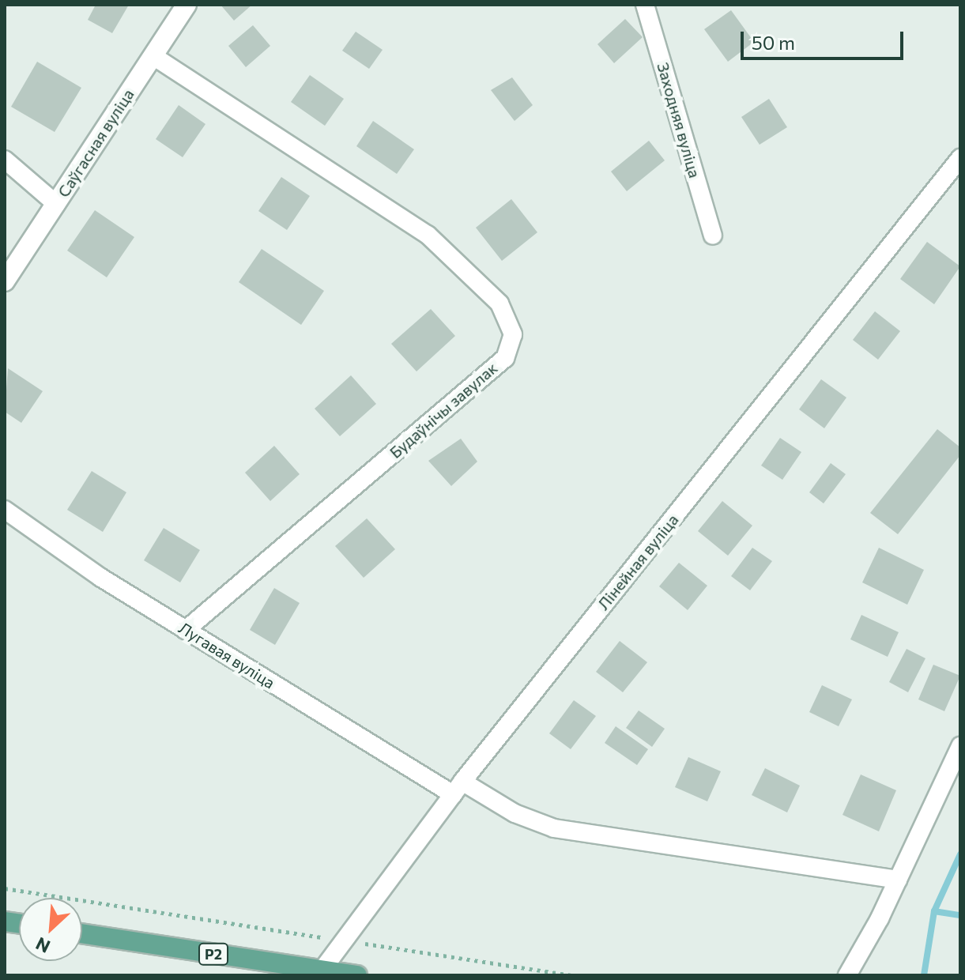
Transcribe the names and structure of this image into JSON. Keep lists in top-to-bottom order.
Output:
{
  "streets": {
    "main road": ["Р2"],
    "street": [
      "Заходняя вуліца",
      "Саўгасная вуліца",
      "Будаўнічы завулак",
      "Лінейная вуліца",
      "Лугавая вуліца"
    ]
  },
  "crossings": [
    ["Саўгасная вуліца", "Будаўнічы завулак"],
    ["Будаўнічы завулак", "Лугавая вуліца"],
    ["Лінейная вуліца", "Лугавая вуліца"],
    ["Лінейная вуліца", "Р2"]
  ],
  "scale_bar": "50 m",
  "north": "bottom left"
}
